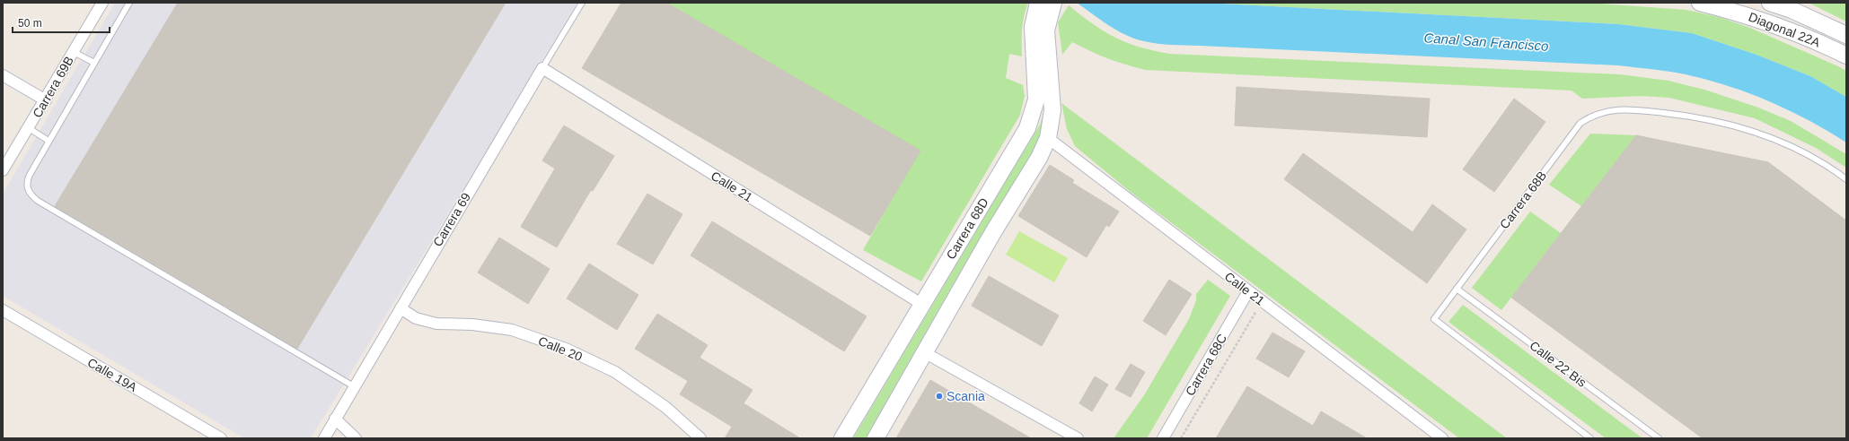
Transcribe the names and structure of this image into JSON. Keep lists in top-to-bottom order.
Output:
{
  "streets": {
    "main road": ["Diagonal 22A", "Carrera 68D"],
    "street": [
      "Carrera 69B",
      "Calle 21",
      "Carrera 69",
      "Calle 20",
      "Carrera 68C",
      "Calle 19A"
    ],
    "lane": ["Carrera 68B", "Calle 22 Bis"]
  },
  "crossings": [
    ["Calle 21", "Carrera 69"],
    ["Calle 21", "Carrera 68D"],
    ["Calle 21", "Carrera 68C"],
    ["Carrera 68B", "Calle 22 Bis"],
    ["Carrera 69", "Calle 20"]
  ],
  "water": ["Canal San Francisco"],
  "places": ["Scania"],
  "scale_bar": "50 m"
}
